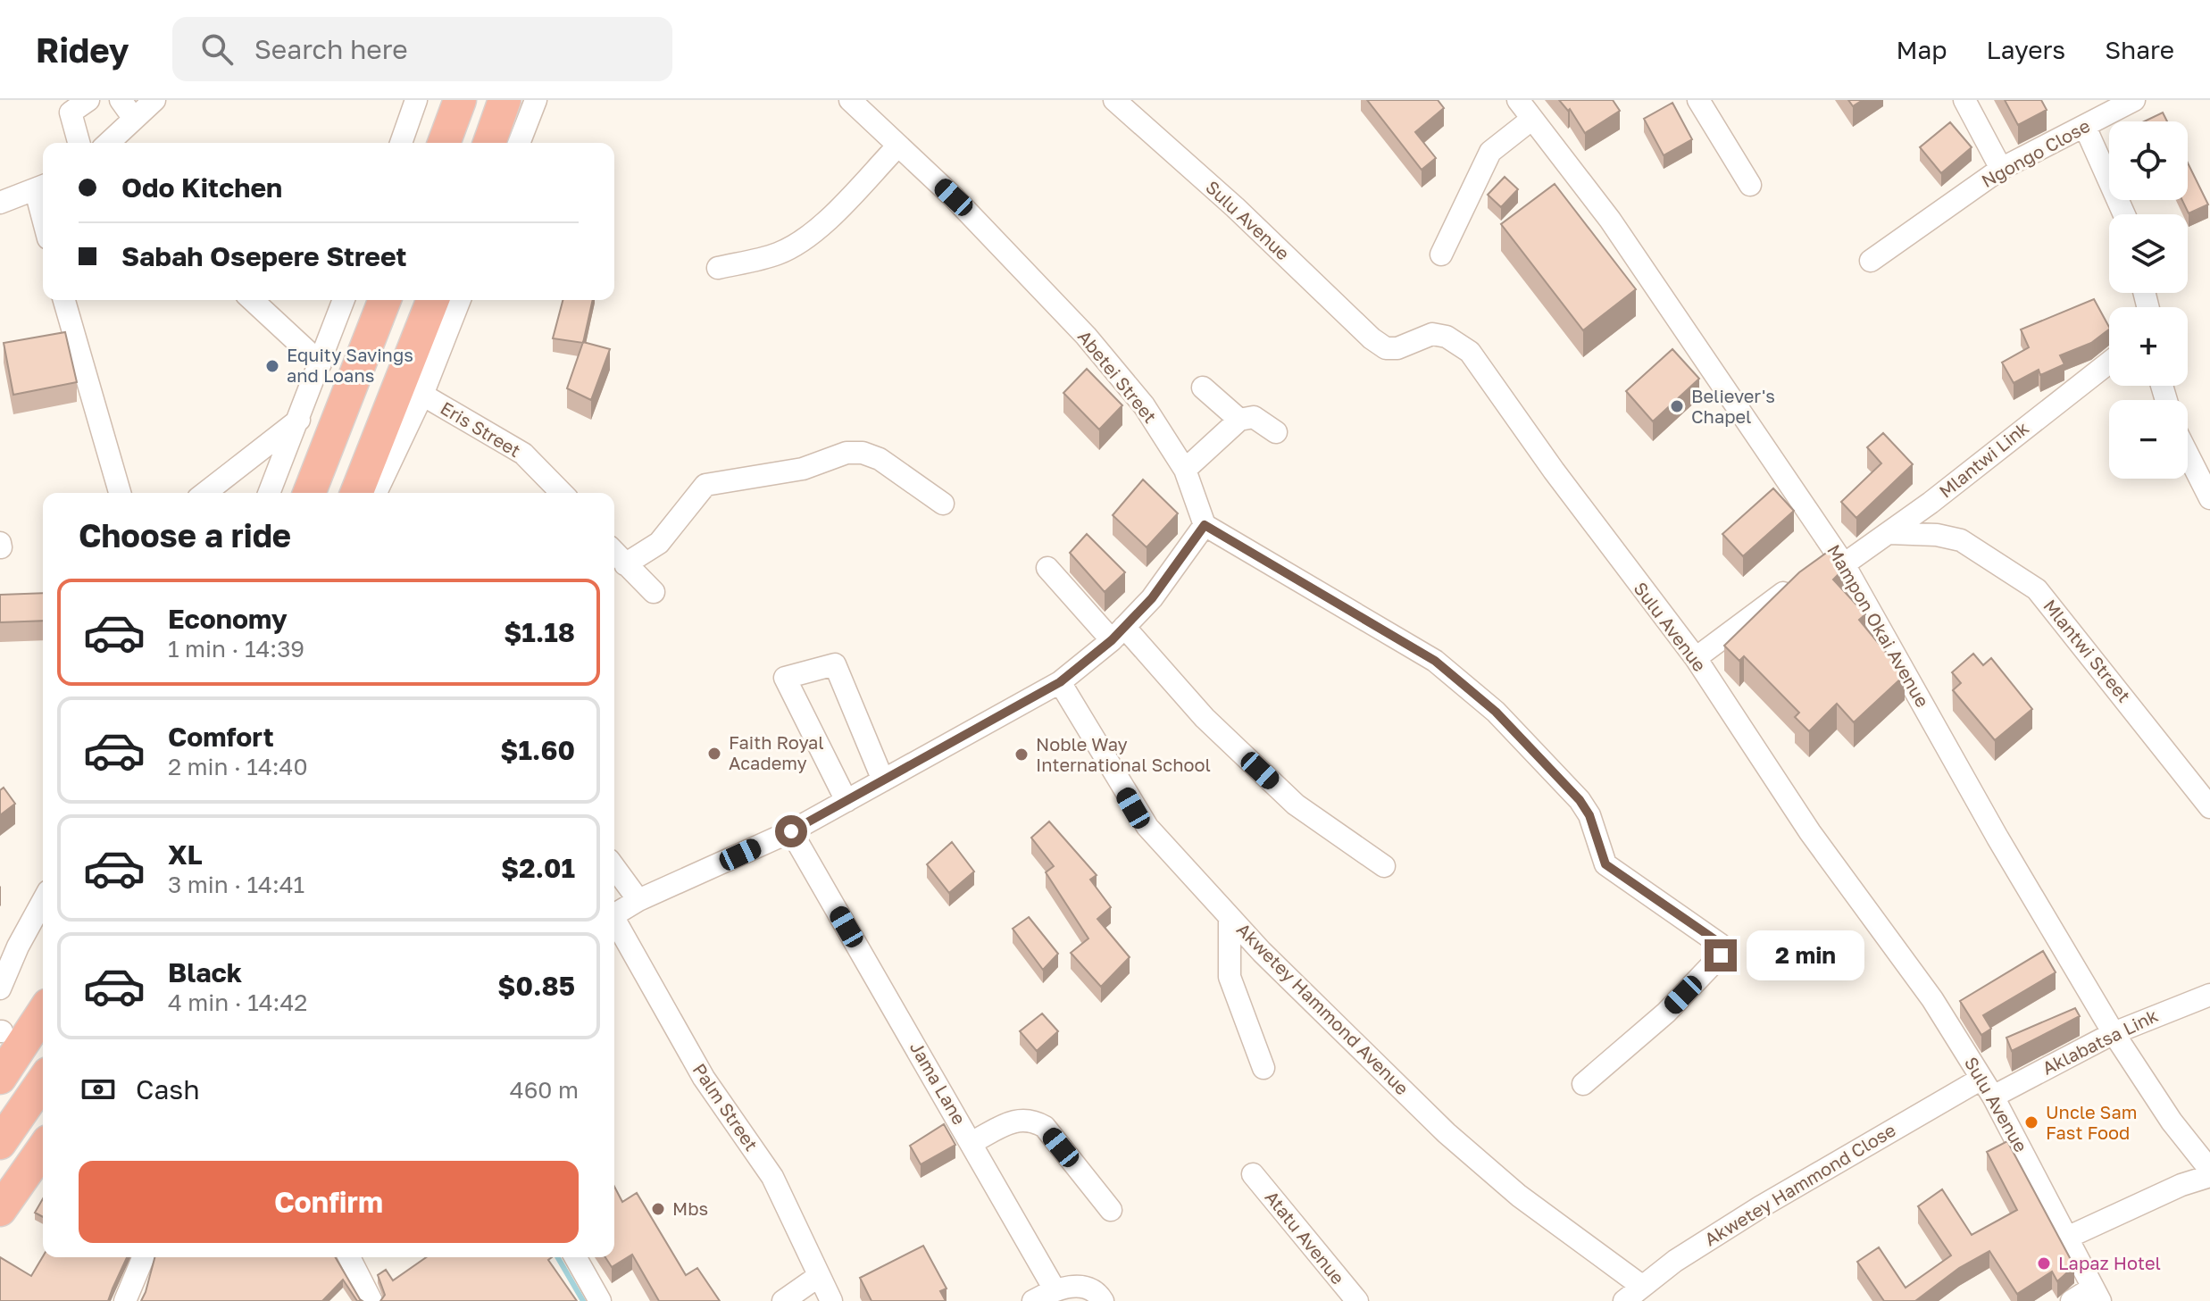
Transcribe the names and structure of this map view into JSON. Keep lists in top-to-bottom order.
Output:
{
  "streets": {
    "street": [
      "Ngongo Close",
      "Sulu Avenue",
      "Abetei Street",
      "Eris Street",
      "Mlantwi Link",
      "Mampon Okai Avenue",
      "Mlantwi Street",
      "Akwetey Hammond Avenue",
      "Aklabatsa Link",
      "Jama Lane",
      "Palm Street",
      "Akwetey Hammond Close",
      "Atatu Avenue"
    ]
  },
  "crossings": [
    ["Sulu Avenue", "Mlantwi Link"],
    ["Sulu Avenue", "Aklabatsa Link"],
    ["Sulu Avenue", "Akwetey Hammond Close"],
    ["Mlantwi Link", "Mampon Okai Avenue"],
    ["Mlantwi Link", "Mlantwi Street"],
    ["Mampon Okai Avenue", "Aklabatsa Link"],
    ["Akwetey Hammond Avenue", "Akwetey Hammond Close"],
    ["Aklabatsa Link", "Akwetey Hammond Close"]
  ],
  "places": [
    "Equity Savings and Loans",
    "Believer's Chapel",
    "Faith Royal Academy",
    "Noble Way International School",
    "Uncle Sam Fast Food",
    "Mbs",
    "Lapaz Hotel"
  ],
  "page": {
    "header": "Ridey",
    "search": "Search here",
    "nav": ["Map", "Layers", "Share"],
    "map_buttons": ["+", "−"],
    "banner": ["Odo Kitchen", "Sabah Osepere Street"],
    "heading": "Choose a ride",
    "list": [
      {
        "name": "Economy",
        "note": "1 min · 14:39",
        "value": "$1.18"
      },
      {
        "name": "Comfort",
        "note": "2 min · 14:40",
        "value": "$1.60"
      },
      {
        "name": "XL",
        "note": "3 min · 14:41",
        "value": "$2.01"
      },
      {
        "name": "Black",
        "note": "4 min · 14:42",
        "value": "$0.85"
      }
    ],
    "bubble": "2 min",
    "pay": ["Cash", "460 m"],
    "buttons": "Confirm"
  }
}
